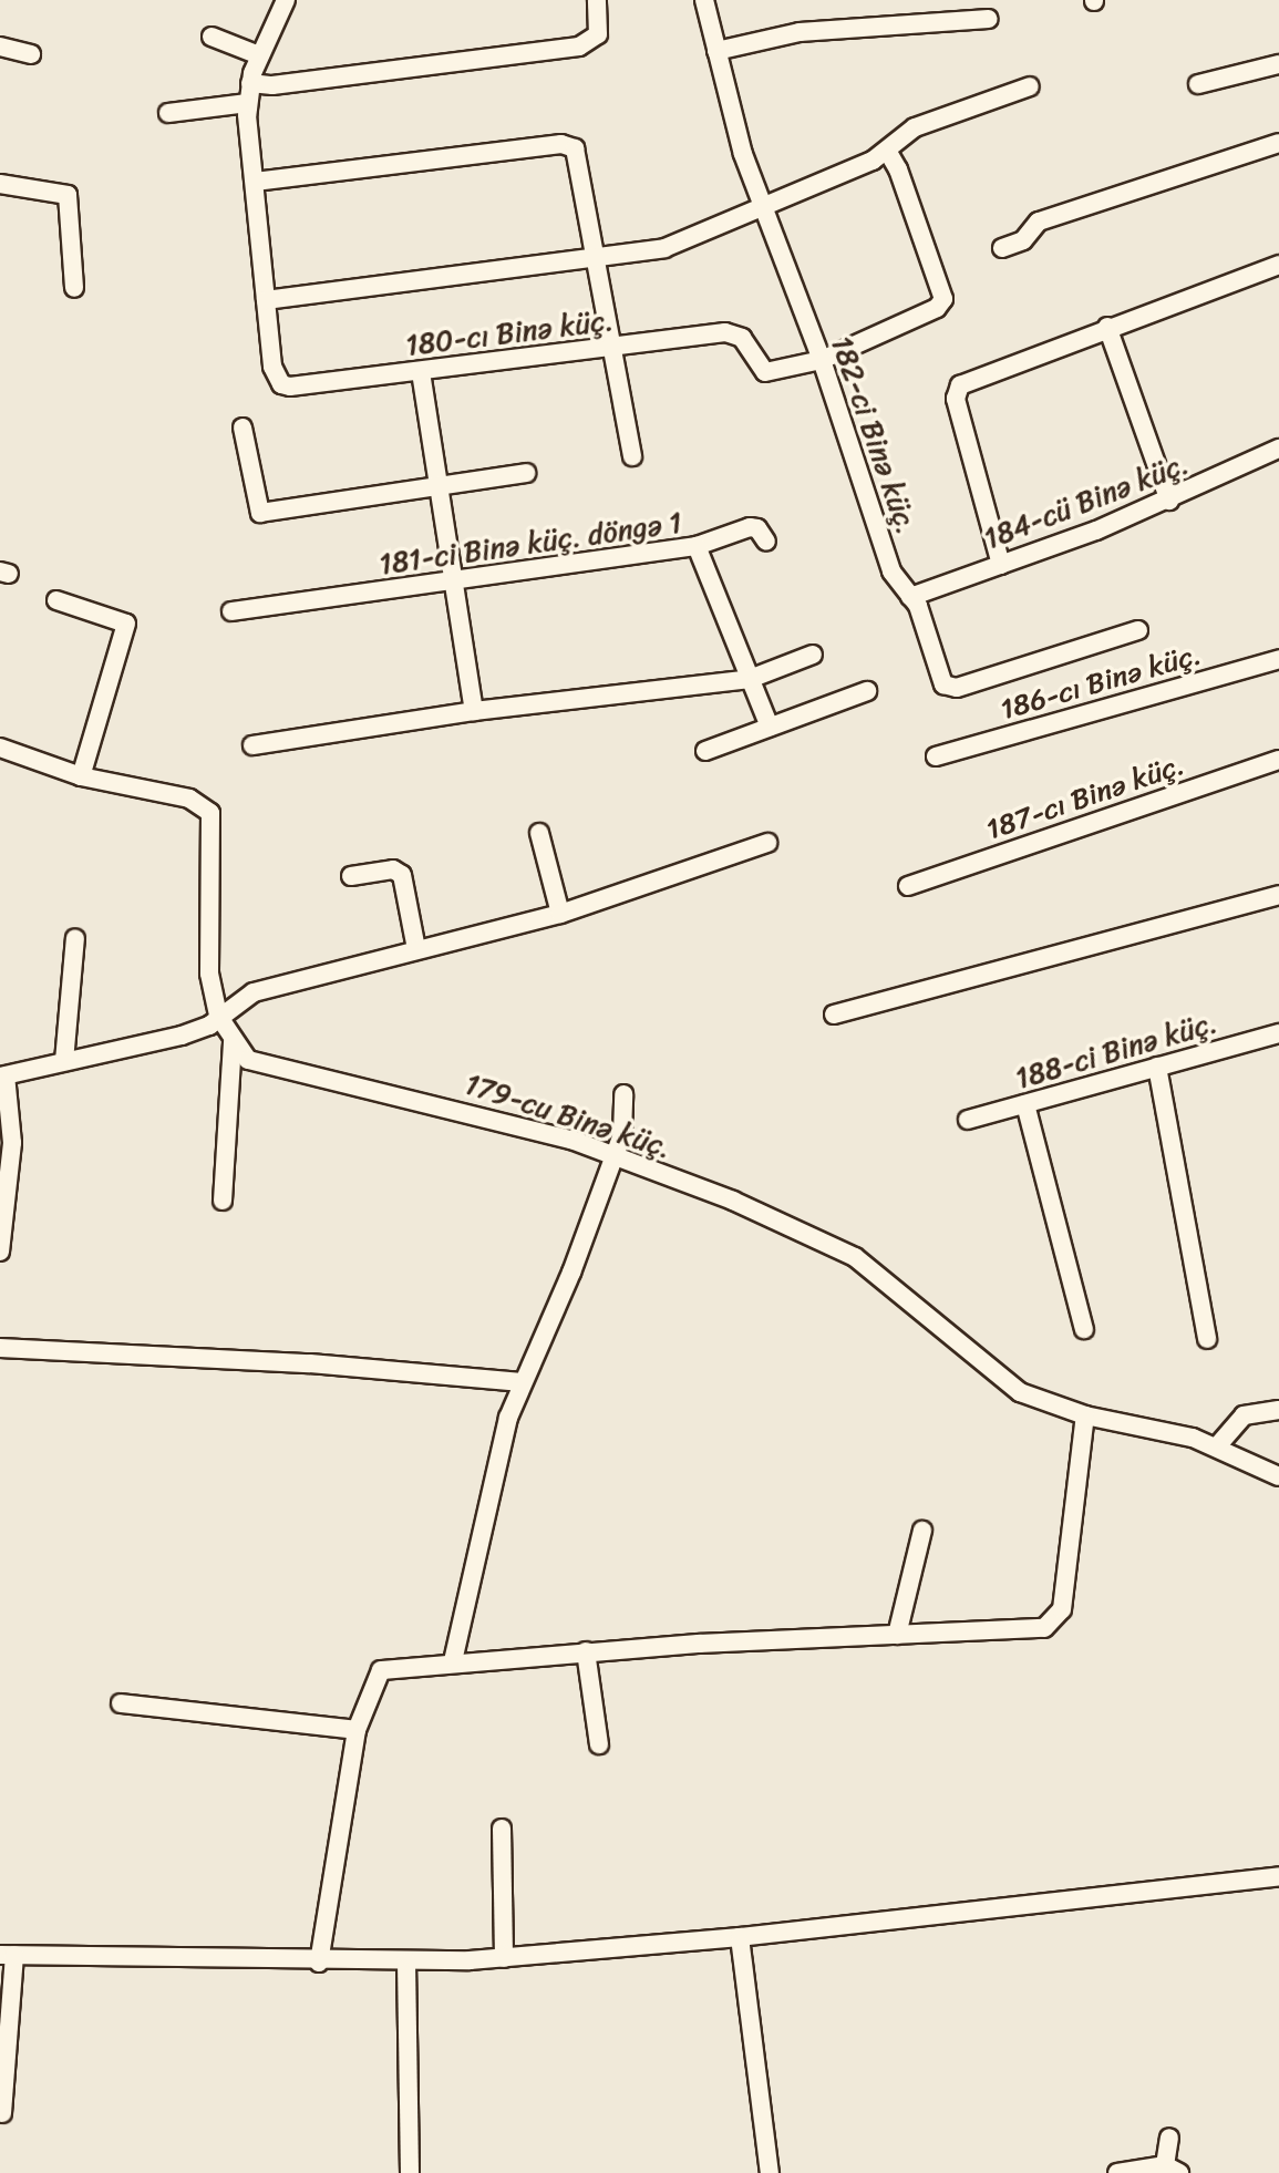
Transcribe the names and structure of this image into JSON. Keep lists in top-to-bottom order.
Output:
{
  "streets": {
    "street": [
      "180-cı Binə küç.",
      "182-ci Binə küç.",
      "184-cü Binə küç.",
      "181-ci Binə küç. döngə 1",
      "186-cı Binə küç.",
      "187-cı Binə küç.",
      "188-ci Binə küç.",
      "179-cu Binə küç."
    ]
  },
  "crossings": [
    ["180-cı Binə küç.", "182-ci Binə küç."],
    ["182-ci Binə küç.", "184-cü Binə küç."]
  ]
}
